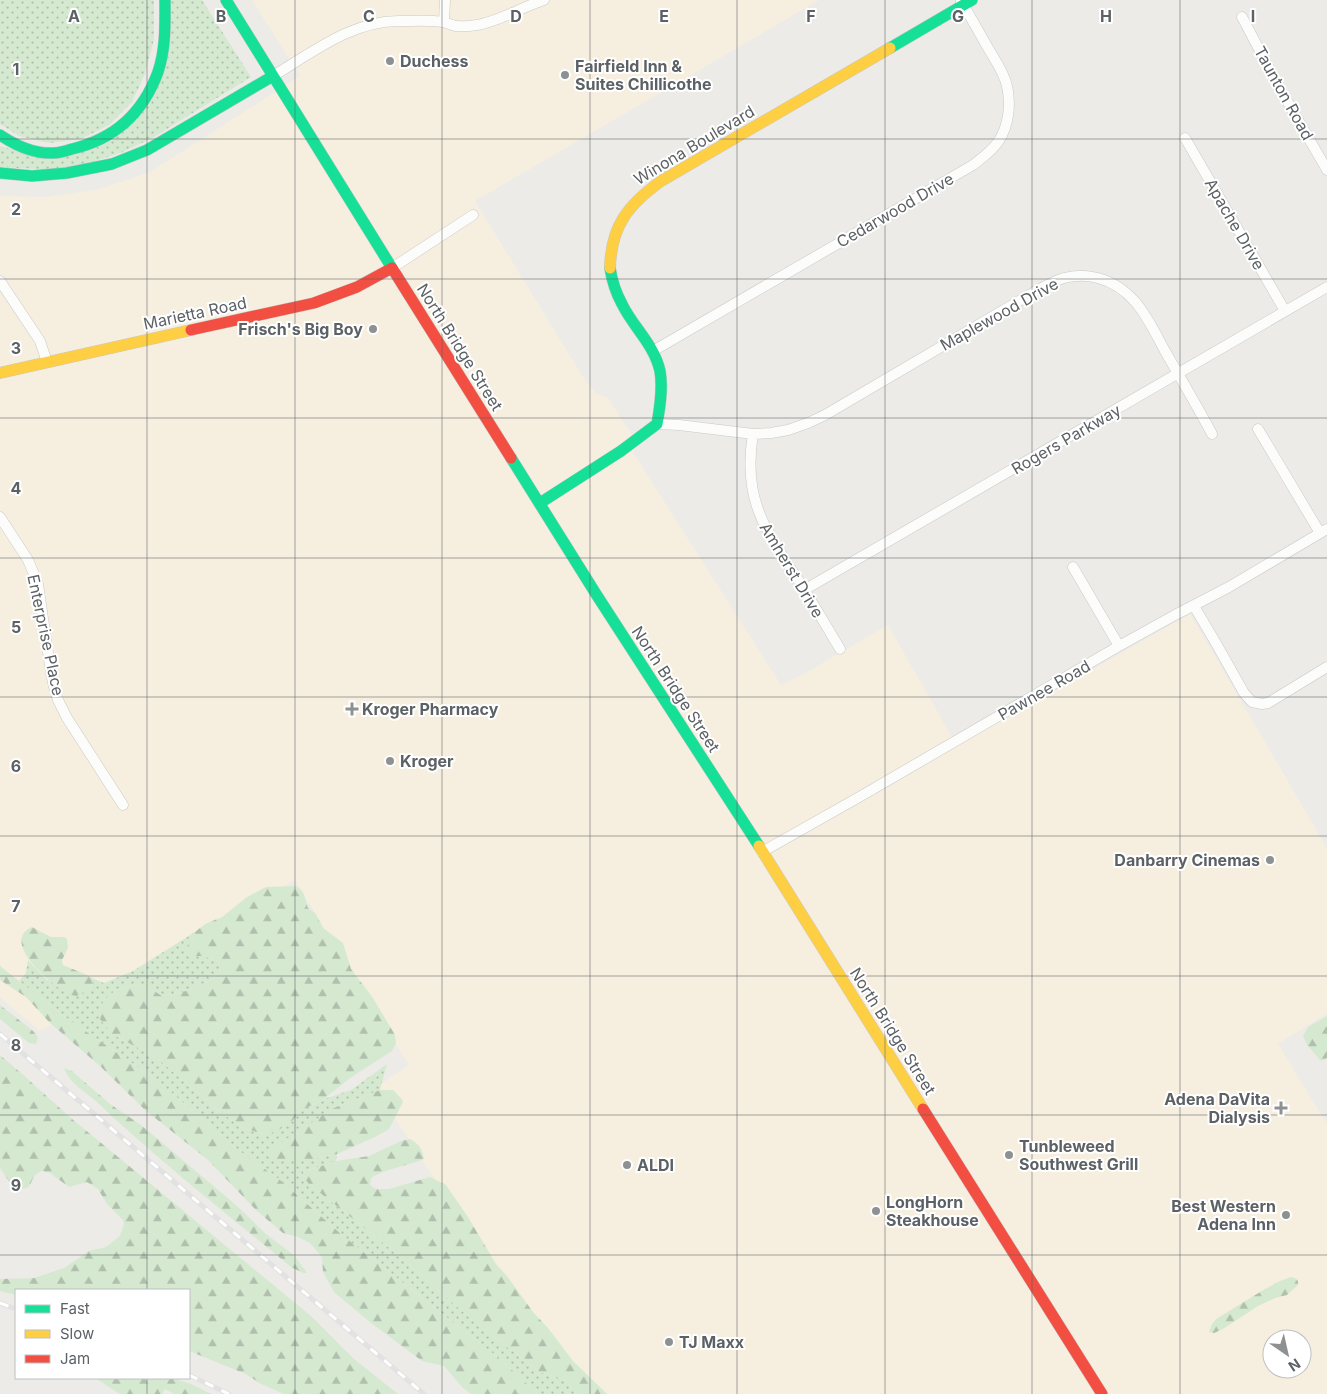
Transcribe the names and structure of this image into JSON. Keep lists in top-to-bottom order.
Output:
{
  "streets": {
    "main road": ["Winona Boulevard", "Marietta Road", "North Bridge Street"],
    "street": [
      "Taunton Road",
      "Cedarwood Drive",
      "Apache Drive",
      "Maplewood Drive",
      "Rogers Parkway",
      "Amherst Drive",
      "Enterprise Place",
      "Pawnee Road"
    ]
  },
  "crossings": [
    ["Winona Boulevard", "Cedarwood Drive"],
    ["Apache Drive", "Rogers Parkway"],
    ["Marietta Road", "North Bridge Street"],
    ["Maplewood Drive", "Rogers Parkway"],
    ["Maplewood Drive", "Amherst Drive"],
    ["North Bridge Street", "Pawnee Road"],
    ["Rogers Parkway", "Amherst Drive"]
  ],
  "places": {
    "other": [
      "Duchess",
      "Fairfield Inn & Suites Chillicothe",
      "Frisch's Big Boy",
      "Kroger",
      "Danbarry Cinemas",
      "Tunbleweed Southwest Grill",
      "ALDI",
      "LongHorn Steakhouse",
      "Best Western Adena Inn",
      "TJ Maxx"
    ],
    "health": ["Kroger Pharmacy", "Adena DaVita Dialysis"]
  },
  "legend": ["Fast", "Slow", "Jam"],
  "north": "bottom right",
  "grid": {
    "columns": [
      "A",
      "B",
      "C",
      "D",
      "E",
      "F",
      "G",
      "H",
      "I"
    ],
    "rows": [
      "1",
      "2",
      "3",
      "4",
      "5",
      "6",
      "7",
      "8",
      "9"
    ]
  }
}
